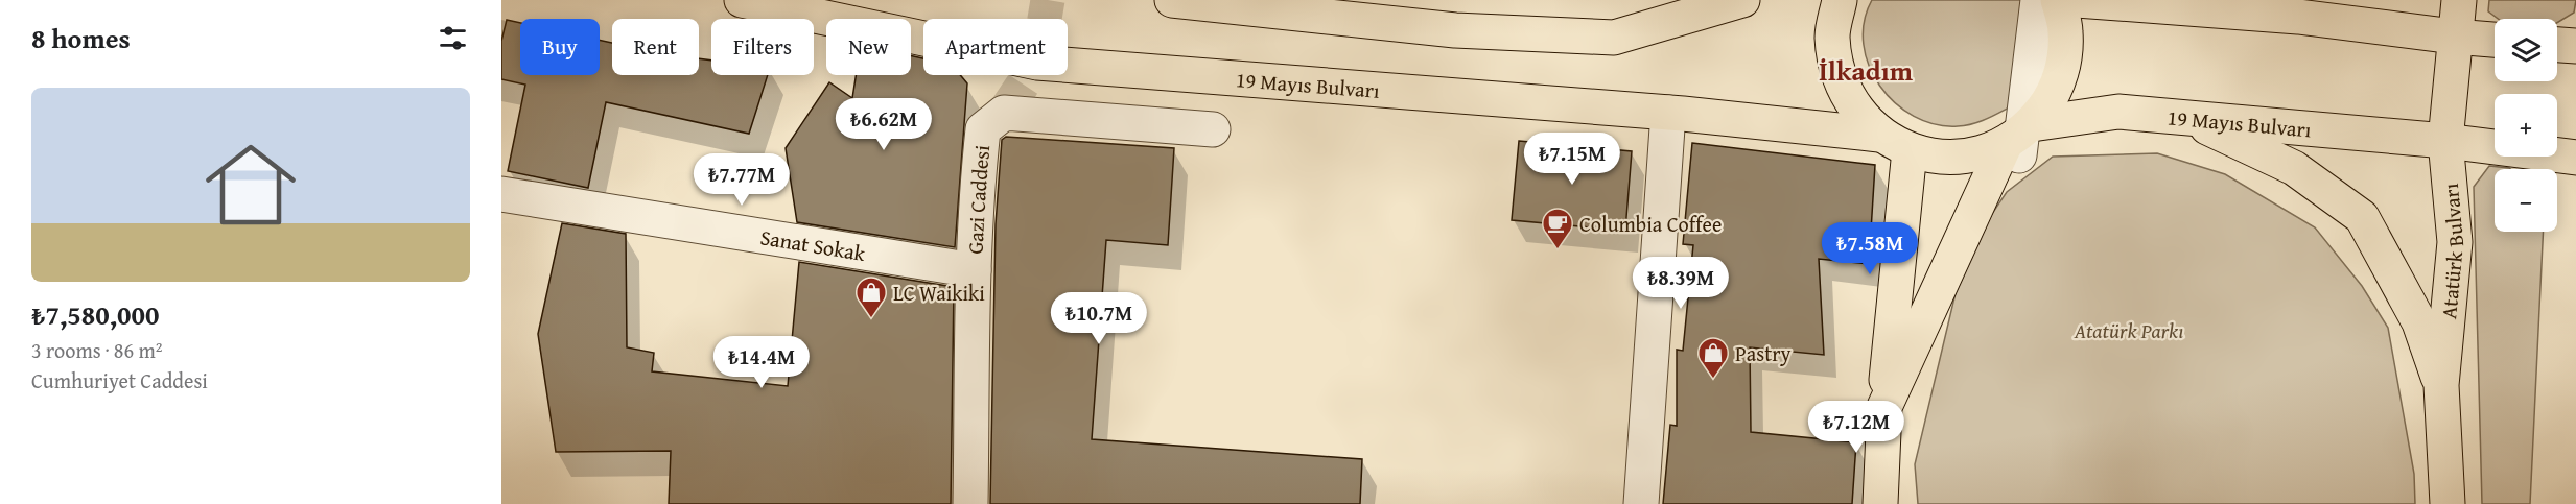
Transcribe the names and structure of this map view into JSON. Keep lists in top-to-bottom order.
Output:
{
  "streets": {
    "main road": ["19 Mayıs Bulvarı", "Atatürk Bulvarı"],
    "street": ["Gazi Caddesi", "Sanat Sokak"]
  },
  "crossings": [
    ["19 Mayıs Bulvarı", "Atatürk Bulvarı"],
    ["Gazi Caddesi", "Sanat Sokak"]
  ],
  "districts": ["İlkadım"],
  "parks": ["Atatürk Parkı"],
  "places": {
    "cafe": ["Columbia Coffee"],
    "shop": ["LC Waikiki", "Pastry"]
  },
  "page": {
    "heading": "8 homes",
    "map_buttons": ["+", "−"],
    "chip": [
      "Buy",
      "Rent",
      "Filters",
      "New",
      "Apartment"
    ],
    "list": [
      {
        "name": "₺7,580,000",
        "note": "3 rooms · 86 m² · Cumhuriyet Caddesi"
      }
    ],
    "price": [
      "₺6.62M",
      "₺7.15M",
      "₺7.77M",
      "₺7.58M",
      "₺8.39M",
      "₺10.7M",
      "₺14.4M",
      "₺7.12M"
    ]
  }
}
